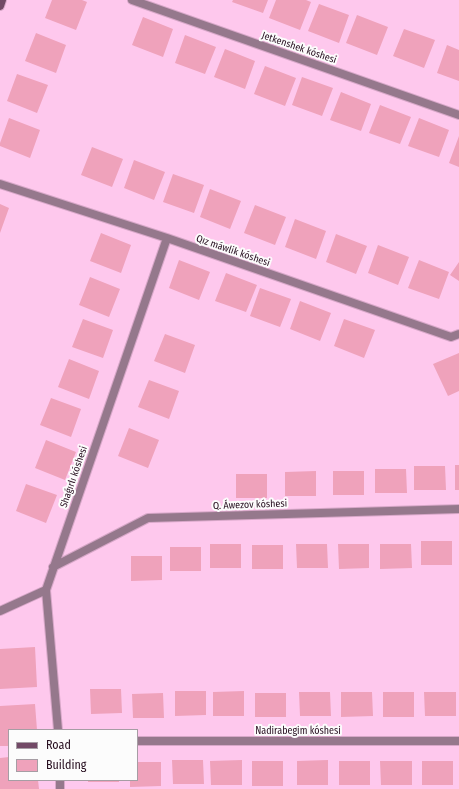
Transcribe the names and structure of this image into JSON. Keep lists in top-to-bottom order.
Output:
{
  "streets": {
    "street": [
      "Jetkenshek kóshesi",
      "Qız máwlik kóshesi",
      "Shaǵırlı kóshesi",
      "Q. Áwezov kóshesi",
      "Nadirabegim kóshesi"
    ]
  },
  "crossings": [
    ["Qız máwlik kóshesi", "Shaǵırlı kóshesi"],
    ["Shaǵırlı kóshesi", "Q. Áwezov kóshesi"]
  ],
  "legend": ["Road", "Building"]
}
